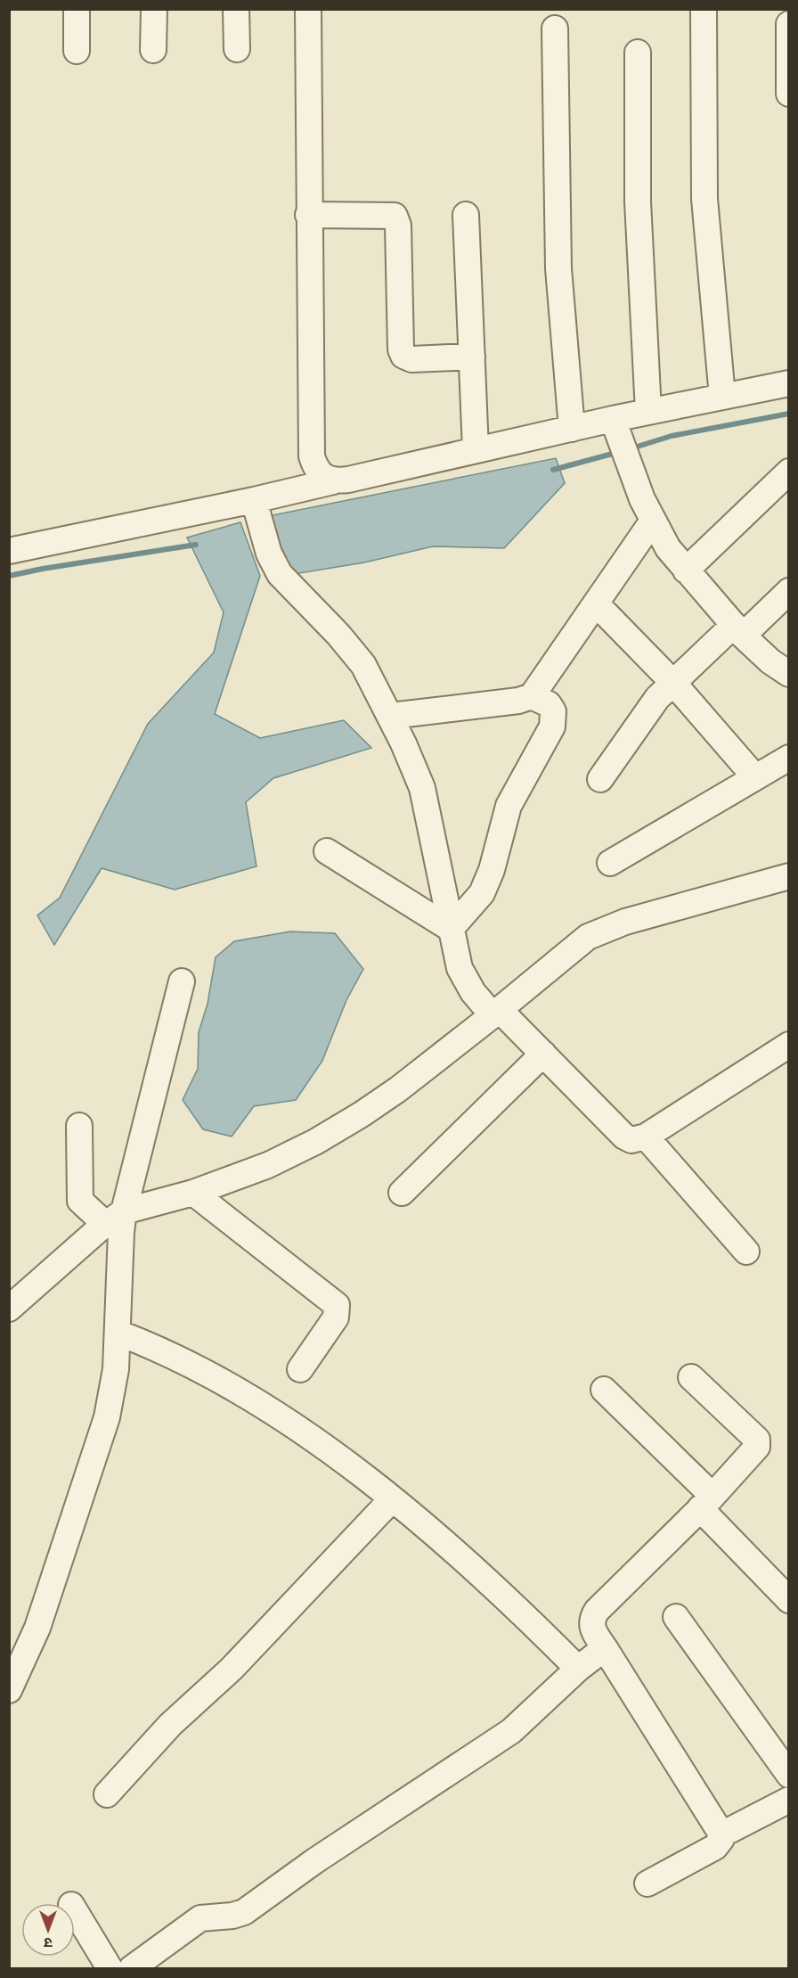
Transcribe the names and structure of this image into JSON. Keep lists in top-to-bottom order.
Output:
{
  "north": "bottom"
}
